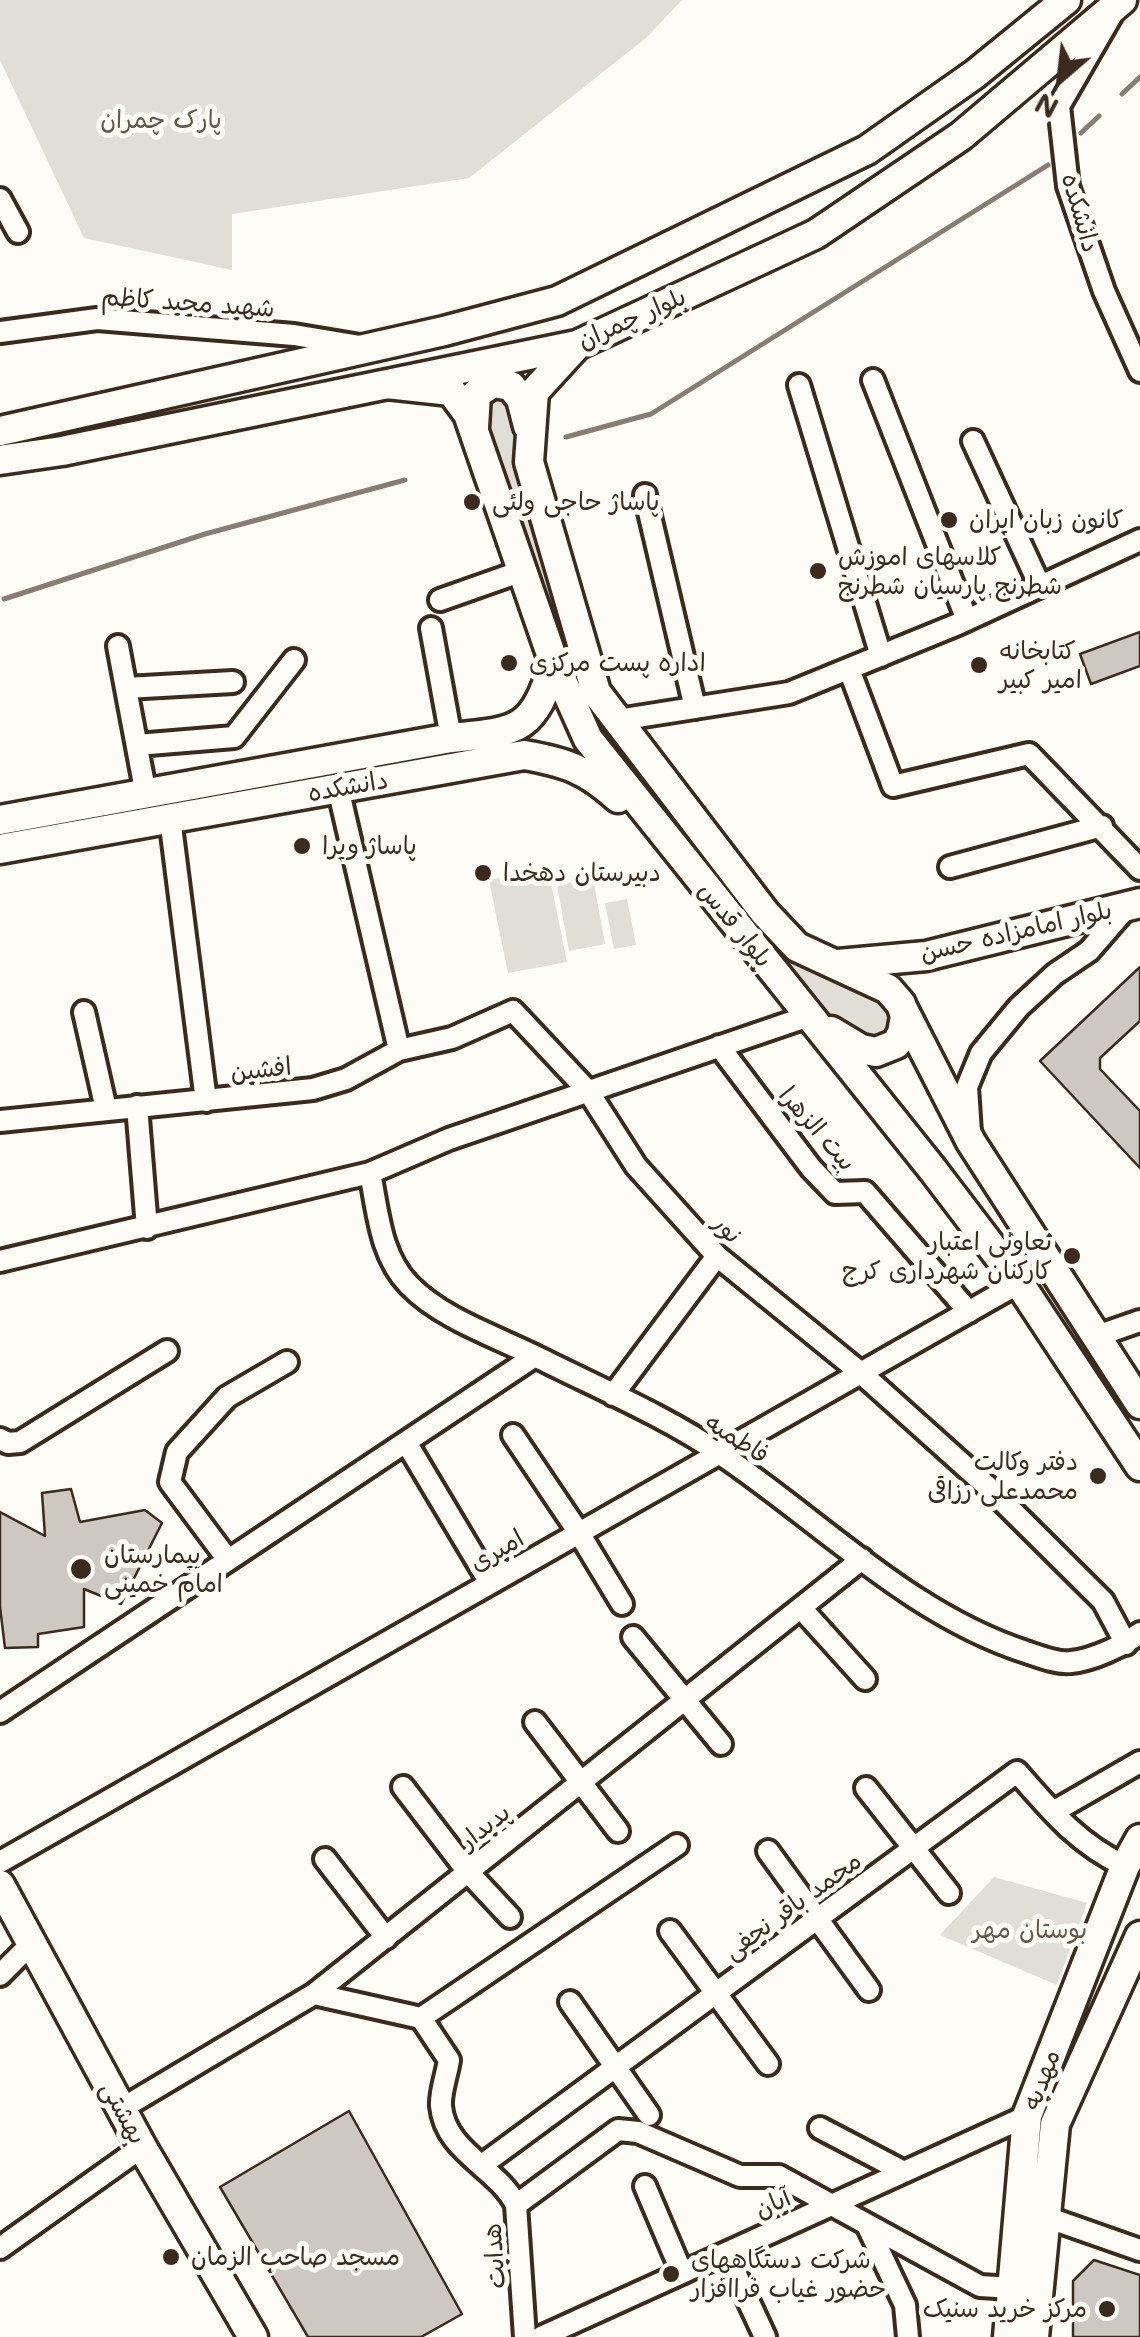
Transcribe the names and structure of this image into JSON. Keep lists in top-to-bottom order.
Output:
{
  "streets": {
    "main road": [
      "دانشکده",
      "بلوار چمران",
      "بلوار قدس",
      "بلوار امامزاده حسن",
      "مهدیه",
      "بهشتی"
    ],
    "street": [
      "شهید مجید کاظم",
      "افشین",
      "بیت الزهرا",
      "نور",
      "فاطمیه",
      "امیری",
      "پدیدار",
      "محمد باقر نجفی",
      "آبان",
      "هدایت"
    ]
  },
  "crossings": [
    ["دانشکده", "بلوار چمران"],
    ["دانشکده", "بلوار قدس"],
    ["شهید مجید کاظم", "بلوار چمران"],
    ["بلوار چمران", "بلوار قدس"],
    ["بلوار قدس", "بلوار امامزاده حسن"],
    ["بلوار قدس", "امیری"],
    ["افشین", "نور"],
    ["بیت الزهرا", "امیری"],
    ["نور", "فاطمیه"],
    ["نور", "امیری"],
    ["فاطمیه", "امیری"],
    ["فاطمیه", "پدیدار"],
    ["پدیدار", "بهشتی"],
    ["محمد باقر نجفی", "مهدیه"],
    ["محمد باقر نجفی", "هدایت"],
    ["مهدیه", "آبان"]
  ],
  "parks": ["پارک چمران", "بوستان مهر"],
  "places": [
    "پاساژ حاجی ولئی",
    "کانون زبان ایران",
    "کلاسهای اموزش شطرنج پارسیان شطرنج",
    "اداره پست مرکزی",
    "کتابخانه امیر کبیر",
    "پاساژ ویرا",
    "دبیرستان دهخدا",
    "تعاونی اعتبار کارکنان شهرداری کرج",
    "دفتر وکالت محمدعلی رزاقی",
    "بیمارستان امام خمینی",
    "مسجد صاحب الزمان",
    "شرکت دستگاههای حضور غیاب فراافزار",
    "مرکز خرید سنیک"
  ],
  "north": "bottom left"
}
